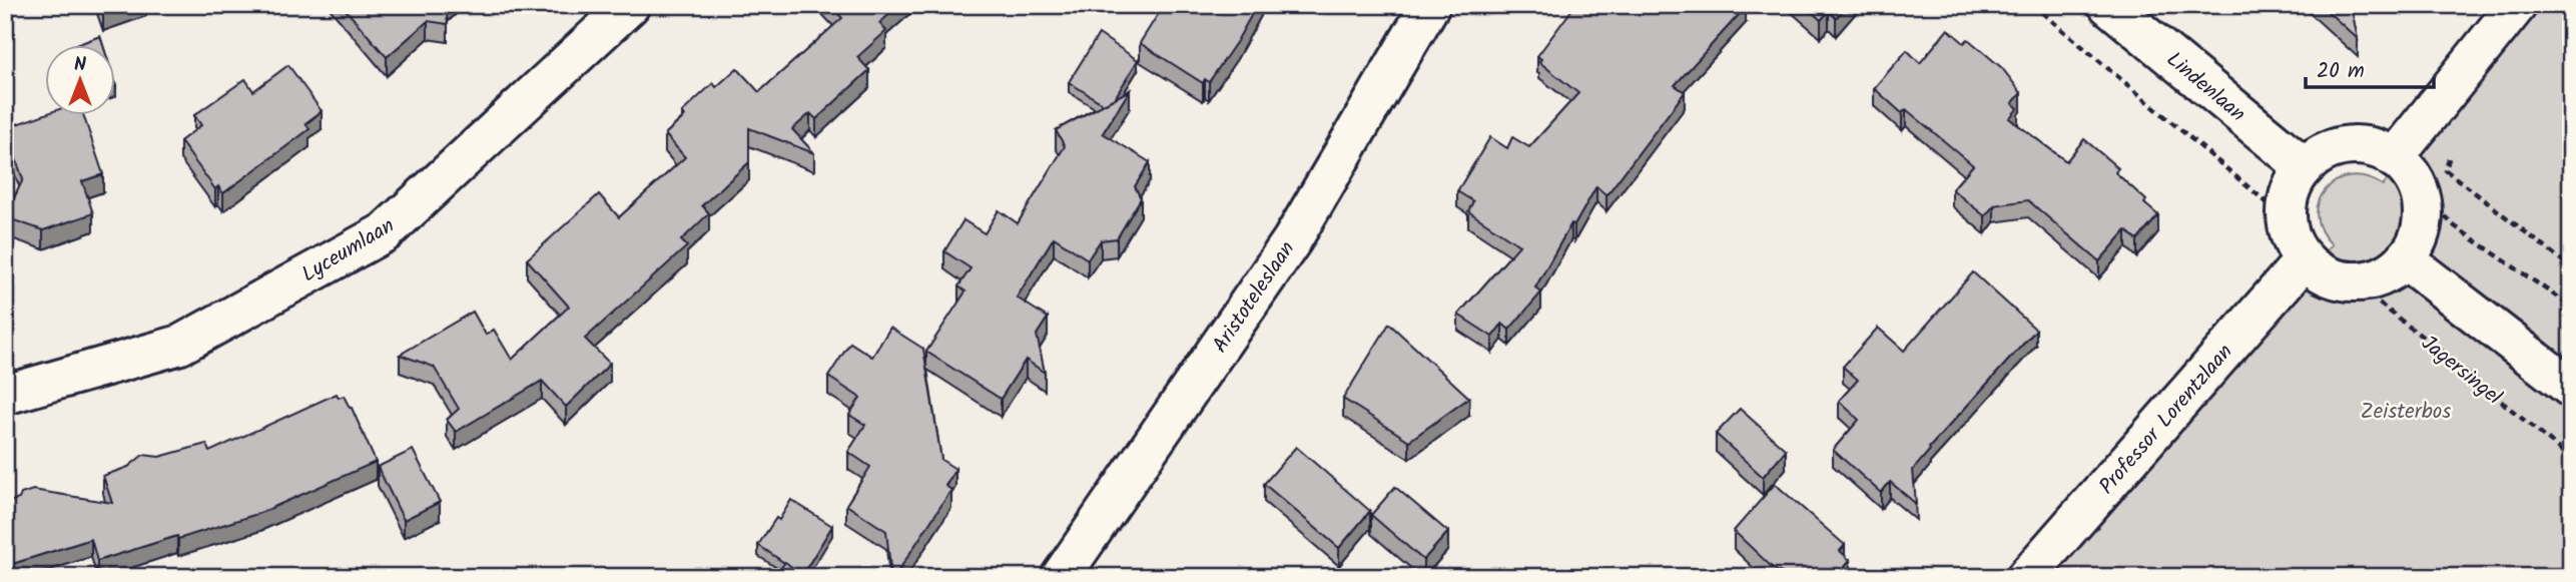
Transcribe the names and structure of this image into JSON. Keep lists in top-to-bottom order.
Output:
{
  "streets": {
    "street": [
      "Lindenlaan",
      "Lyceumlaan",
      "Aristoteleslaan",
      "Professor Lorentzlaan"
    ],
    "path": ["Jagersingel"]
  },
  "crossings": [
    ["Lindenlaan", "Jagersingel"],
    ["Lindenlaan", "Professor Lorentzlaan"],
    ["Jagersingel", "Professor Lorentzlaan"]
  ],
  "parks": ["Zeisterbos"],
  "scale_bar": "20 m",
  "north": "top"
}
